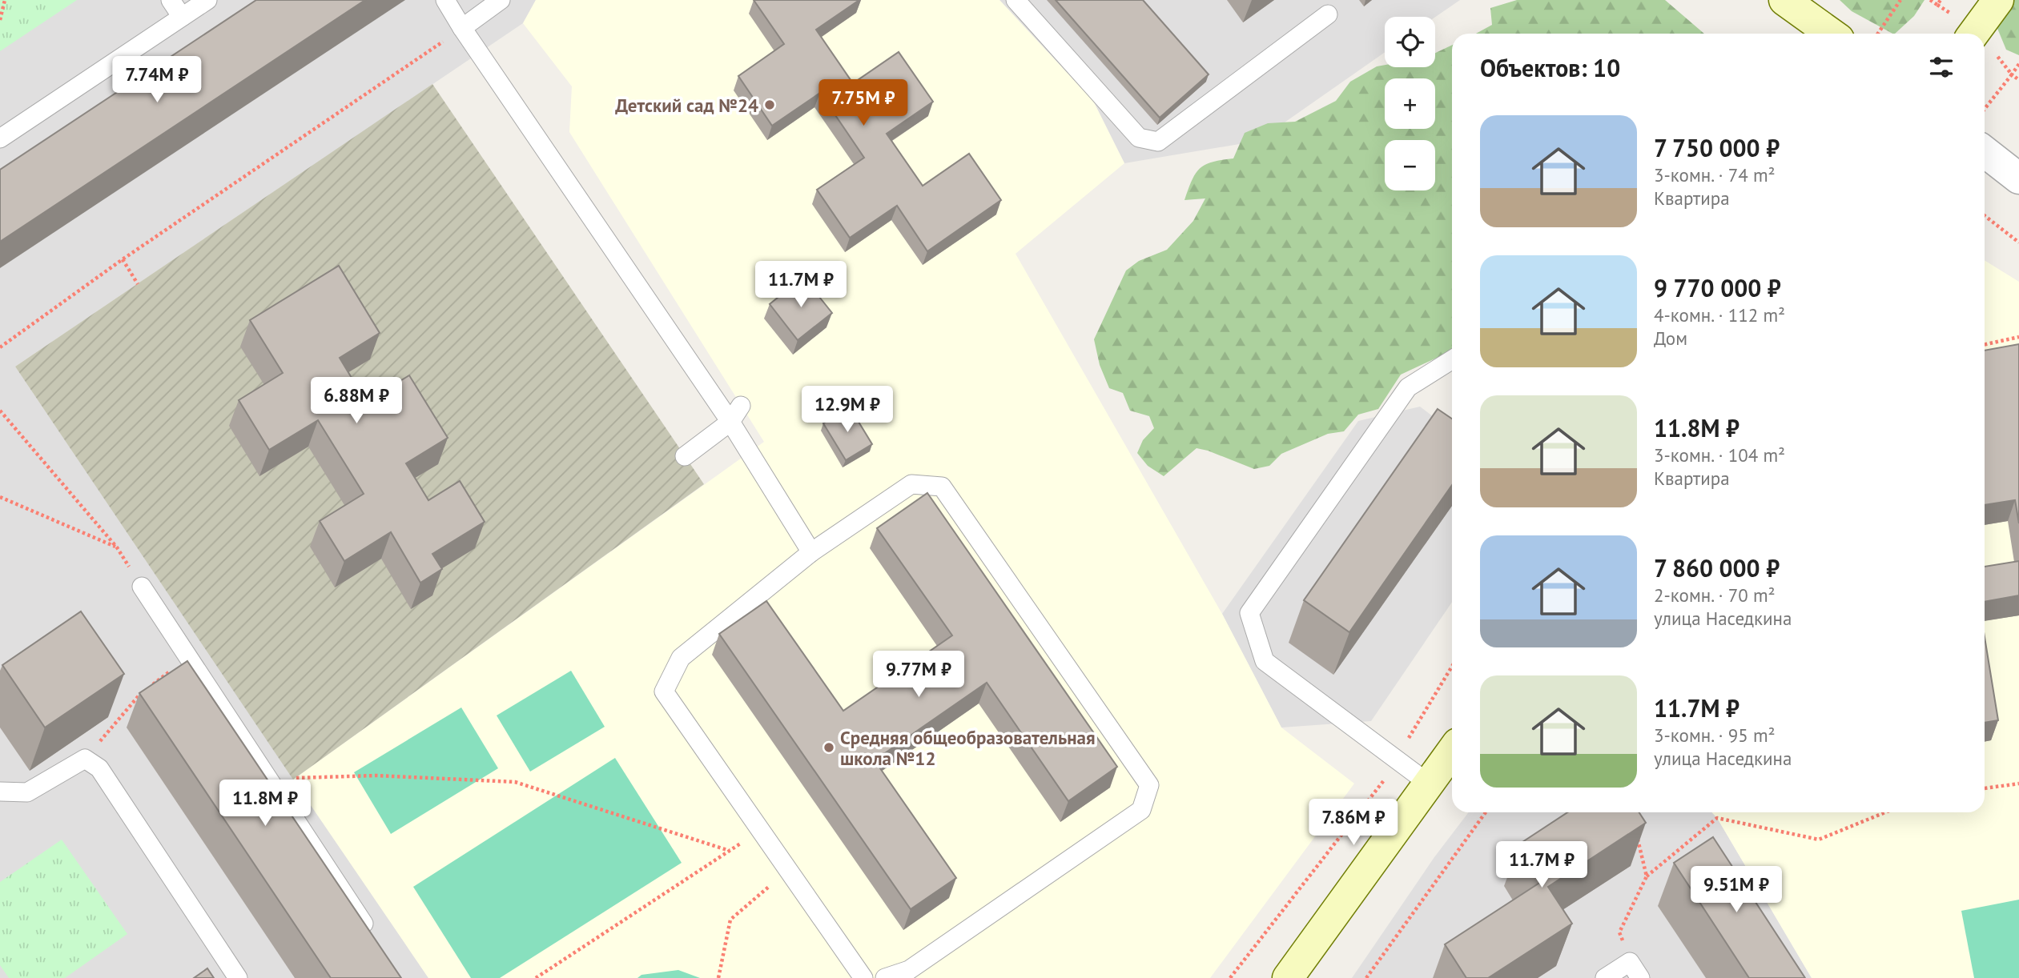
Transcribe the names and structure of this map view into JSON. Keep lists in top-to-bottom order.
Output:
{
  "places": ["Детский сад №24", "Средняя общеобразовательная школа №12"],
  "page": {
    "map_buttons": ["+", "−"],
    "heading": "Объектов: 10",
    "price": [
      "7.74M ₽",
      "7.75M ₽",
      "11.7M ₽",
      "6.88M ₽",
      "12.9M ₽",
      "9.77M ₽",
      "11.8M ₽",
      "7.86M ₽",
      "11.7M ₽",
      "9.51M ₽"
    ],
    "list": [
      {
        "name": "7 750 000 ₽",
        "note": "3-комн. · 74 m² · Квартира"
      },
      {
        "name": "9 770 000 ₽",
        "note": "4-комн. · 112 m² · Дом"
      },
      {
        "name": "11.8M ₽",
        "note": "3-комн. · 104 m² · Квартира"
      },
      {
        "name": "7 860 000 ₽",
        "note": "2-комн. · 70 m² · улица Наседкина"
      },
      {
        "name": "11.7M ₽",
        "note": "3-комн. · 95 m² · улица Наседкина"
      }
    ]
  }
}
